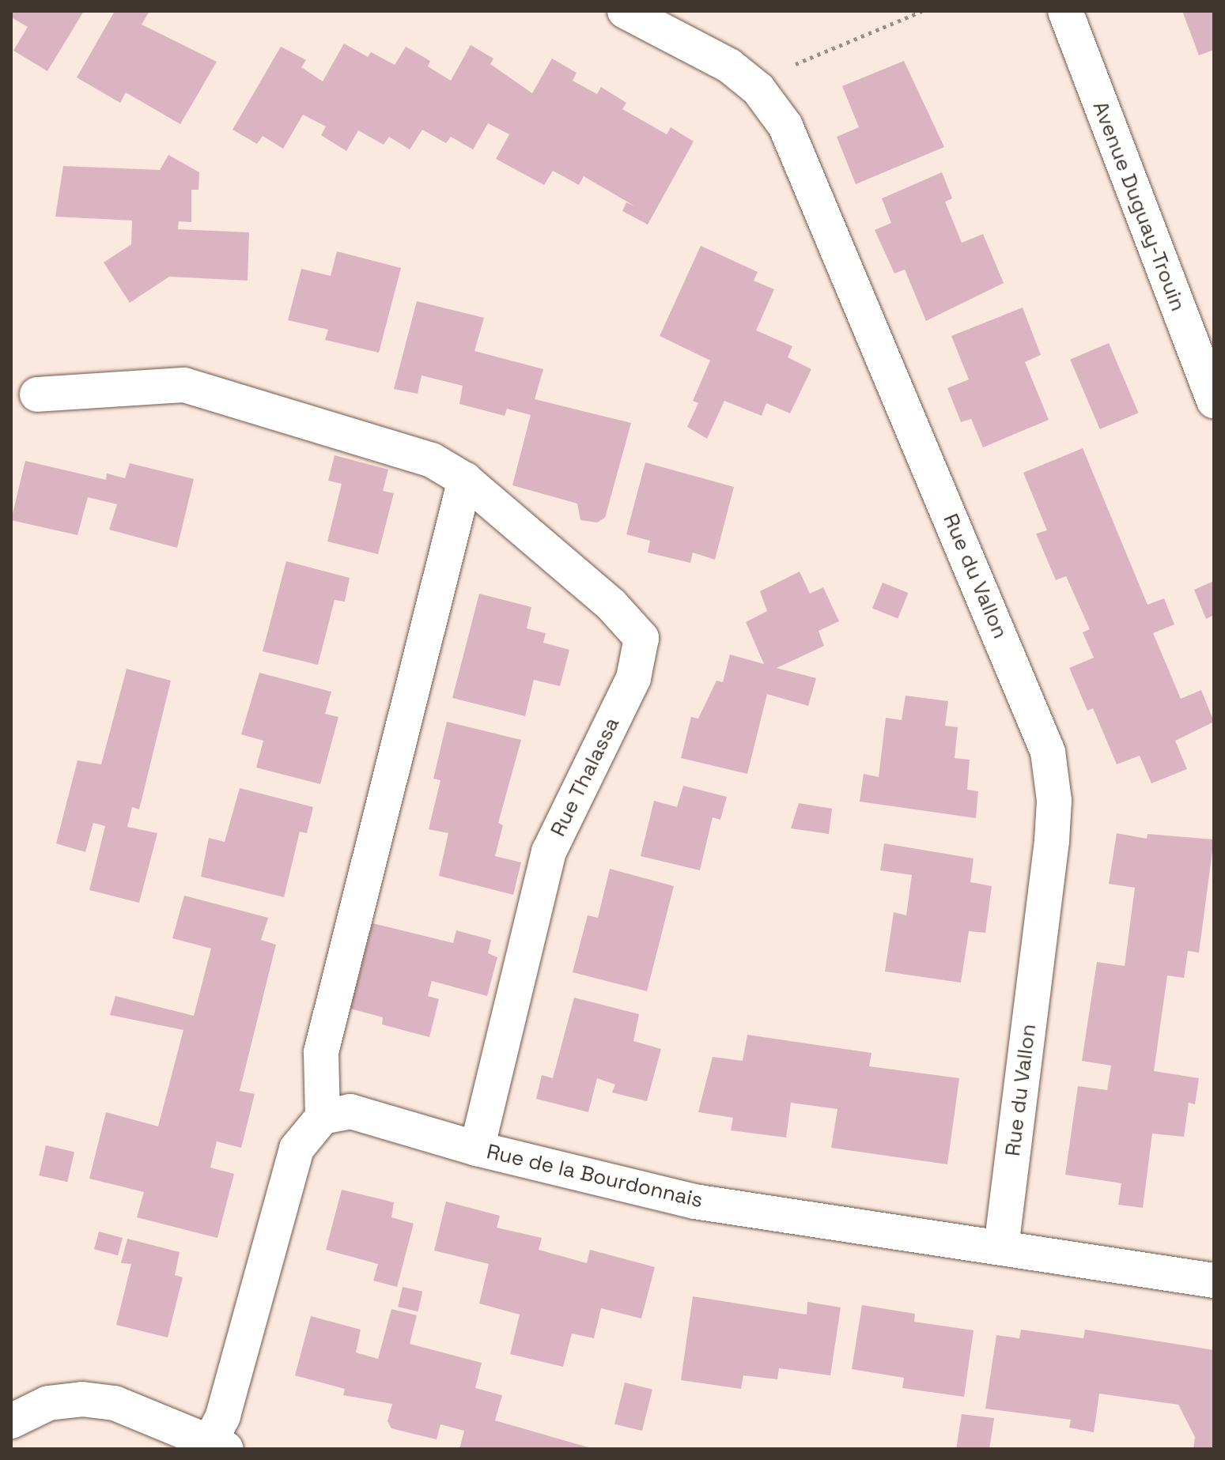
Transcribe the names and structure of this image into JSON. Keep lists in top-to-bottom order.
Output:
{
  "streets": {
    "street": [
      "Avenue Duguay-Trouin",
      "Rue du Vallon",
      "Rue Thalassa",
      "Rue de la Bourdonnais"
    ]
  },
  "crossings": [
    ["Rue du Vallon", "Rue de la Bourdonnais"],
    ["Rue Thalassa", "Rue de la Bourdonnais"]
  ]
}
